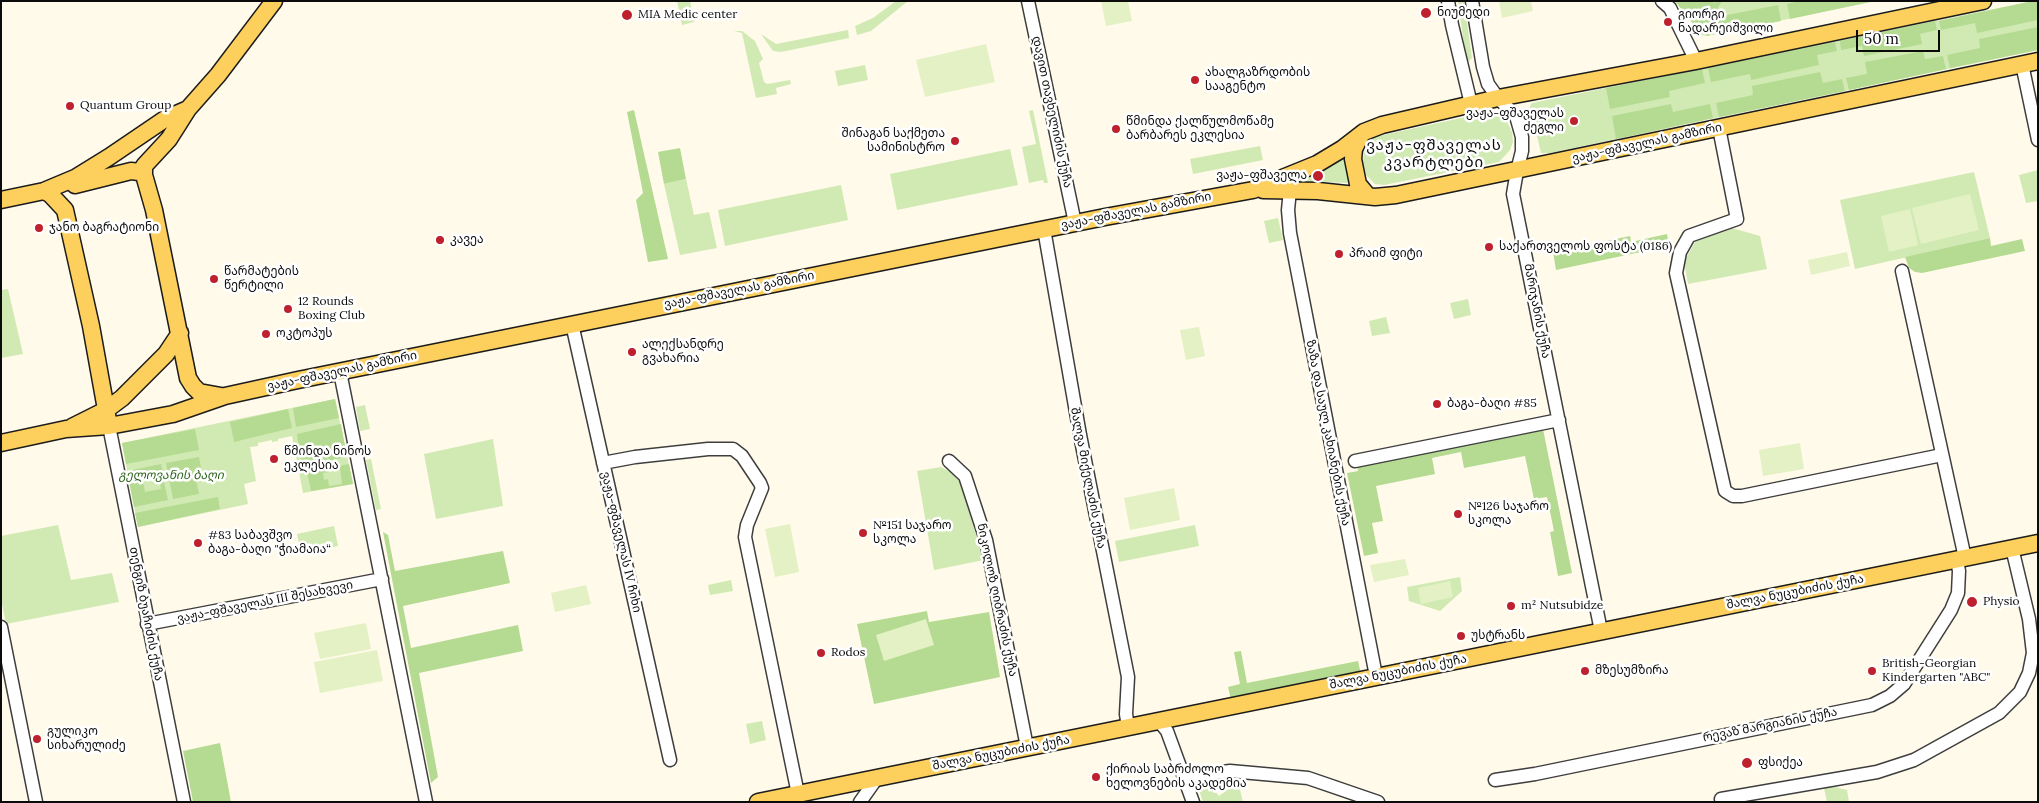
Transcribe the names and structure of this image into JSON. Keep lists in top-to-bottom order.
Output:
{
  "streets": {
    "main road": ["ვაჟა-ფშაველას გამზირი", "შალვა ნუცუბიძის ქუჩა"],
    "street": [
      "დავით თავხელიძის ქუჩა",
      "მარიჯანის ქუჩა",
      "ზაზა და საულ კახიანების ქუჩა",
      "შალვა მიქელაძის ქუჩა",
      "ვაჟა-ფშაველას IV ჩიხი",
      "ნიკოლოზ ღიბრაძის ქუჩა",
      "ვაჟა-ფშაველას III შესახვევი",
      "თენგიზ ბუაჩიძის ქუჩა",
      "რევაზ მარგიანის ქუჩა"
    ]
  },
  "crossings": [
    ["დავით თავხელიძის ქუჩა", "ვაჟა-ფშაველას გამზირი"],
    ["ვაჟა-ფშაველას გამზირი", "მარიჯანის ქუჩა"],
    ["ვაჟა-ფშაველას გამზირი", "ზაზა და საულ კახიანების ქუჩა"],
    ["ვაჟა-ფშაველას გამზირი", "შალვა მიქელაძის ქუჩა"],
    ["ვაჟა-ფშაველას გამზირი", "ვაჟა-ფშაველას IV ჩიხი"],
    ["ვაჟა-ფშაველას გამზირი", "თენგიზ ბუაჩიძის ქუჩა"],
    ["მარიჯანის ქუჩა", "შალვა ნუცუბიძის ქუჩა"],
    ["ზაზა და საულ კახიანების ქუჩა", "შალვა ნუცუბიძის ქუჩა"],
    ["შალვა მიქელაძის ქუჩა", "შალვა ნუცუბიძის ქუჩა"],
    ["შალვა ნუცუბიძის ქუჩა", "ნიკოლოზ ღიბრაძის ქუჩა"],
    ["შალვა ნუცუბიძის ქუჩა", "რევაზ მარგიანის ქუჩა"],
    ["ვაჟა-ფშაველას III შესახვევი", "თენგიზ ბუაჩიძის ქუჩა"]
  ],
  "districts": ["ვაჟა-ფშაველას კვარტლები"],
  "parks": ["გელოვანის ბაღი"],
  "places": [
    "ნიუმედი",
    "MIA Medic center",
    "გიორგი ნადარეიშვილი",
    "ახალგაზრდობის სააგენტო",
    "Quantum Group",
    "ვაჟა-ფშაველას ძეგლი",
    "წმინდა ქალწულმოწამე ბარბარეს ეკლესია",
    "შინაგან საქმეთა სამინისტრო",
    "ვაჟა-ფშაველა",
    "ჯანო ბაგრატიონი",
    "კავეა",
    "საქართველოს ფოსტა (0186)",
    "პრაიმ ფიტი",
    "წარმატების წერტილი",
    "12 Rounds Boxing Club",
    "ოკტოპუს",
    "ალექსანდრე გვახარია",
    "ბაგა-ბაღი #85",
    "წმინდა ნინოს ეკლესია",
    "№126 საჯარო სკოლა",
    "№151 საჯარო სკოლა",
    "#83 საბავშვო ბაგა-ბაღი \"ჭიამაია“",
    "Physio",
    "m² Nutsubidze",
    "უსტრანს",
    "Rodos",
    "მზესუმზირა",
    "British-Georgian Kindergarten \"ABC\"",
    "გულიკო სიხარულიძე",
    "ფსიქეა",
    "ქირიას საბრძოლო ხელოვნების აკადემია"
  ],
  "scale_bar": "50 m"
}
